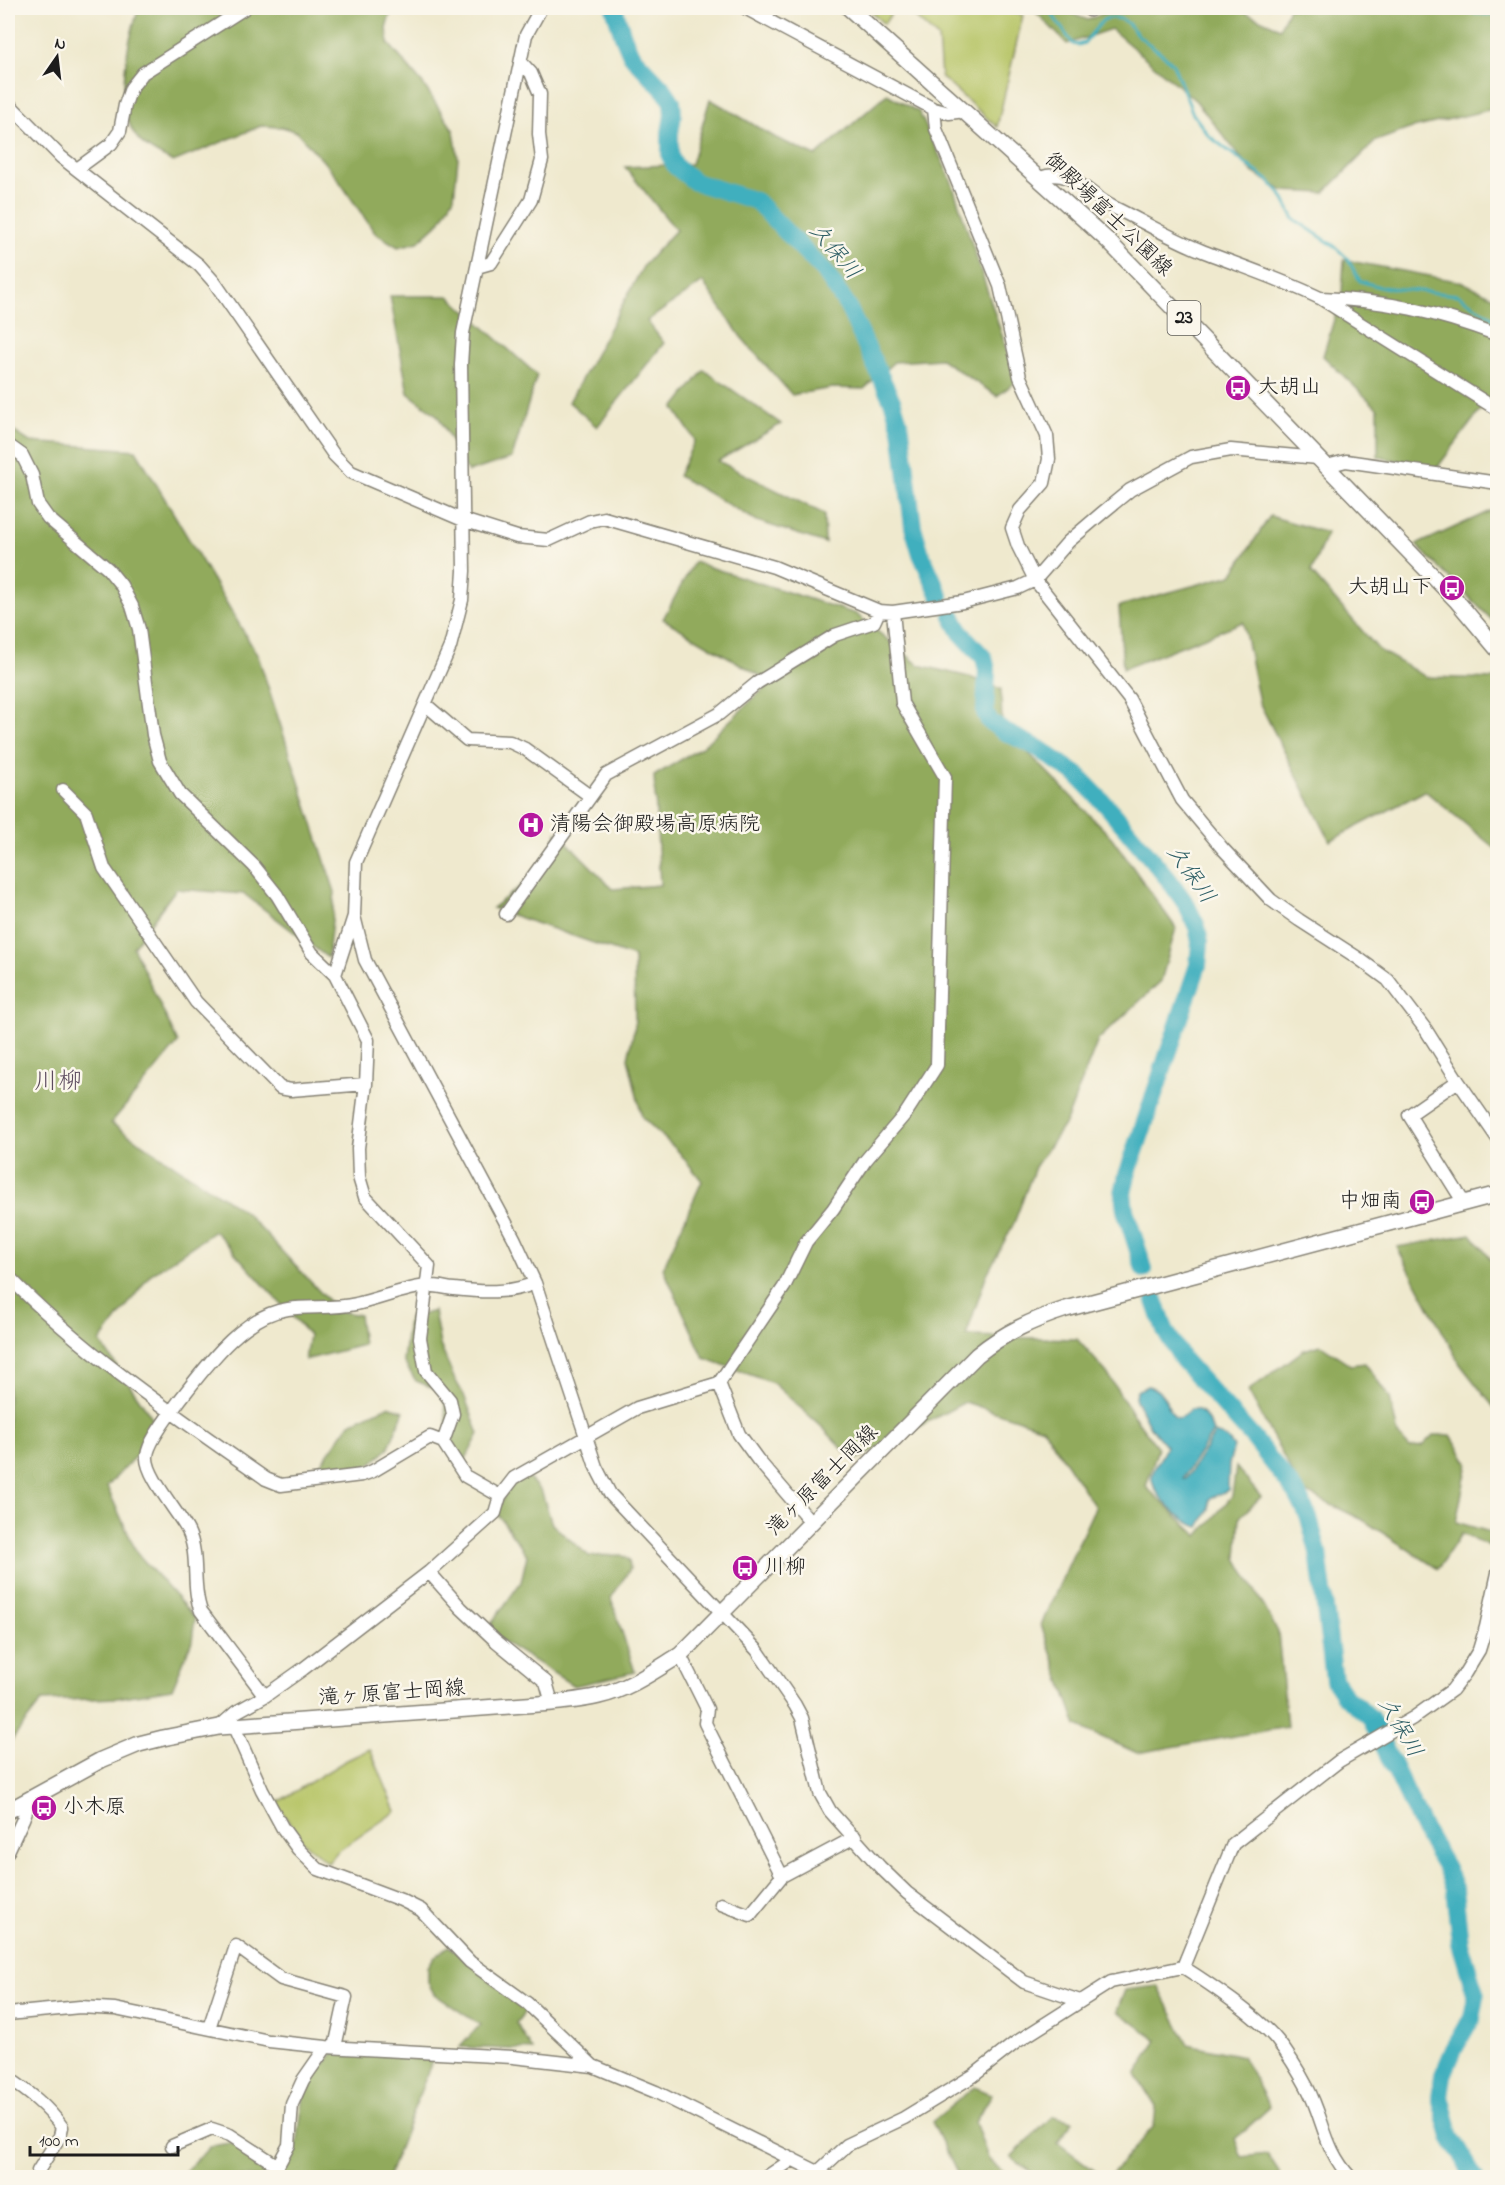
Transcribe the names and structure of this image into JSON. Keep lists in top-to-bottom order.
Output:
{
  "streets": {
    "main road": ["御殿場富士公園線", "23", "滝ヶ原富士岡線"]
  },
  "districts": ["川柳"],
  "water": ["久保川"],
  "places": {
    "bus stop": [
      "大胡山",
      "大胡山下",
      "中畑南",
      "川柳",
      "小木原"
    ],
    "hospital": ["清陽会御殿場高原病院"]
  },
  "scale_bar": "100 m",
  "north": "top"
}
